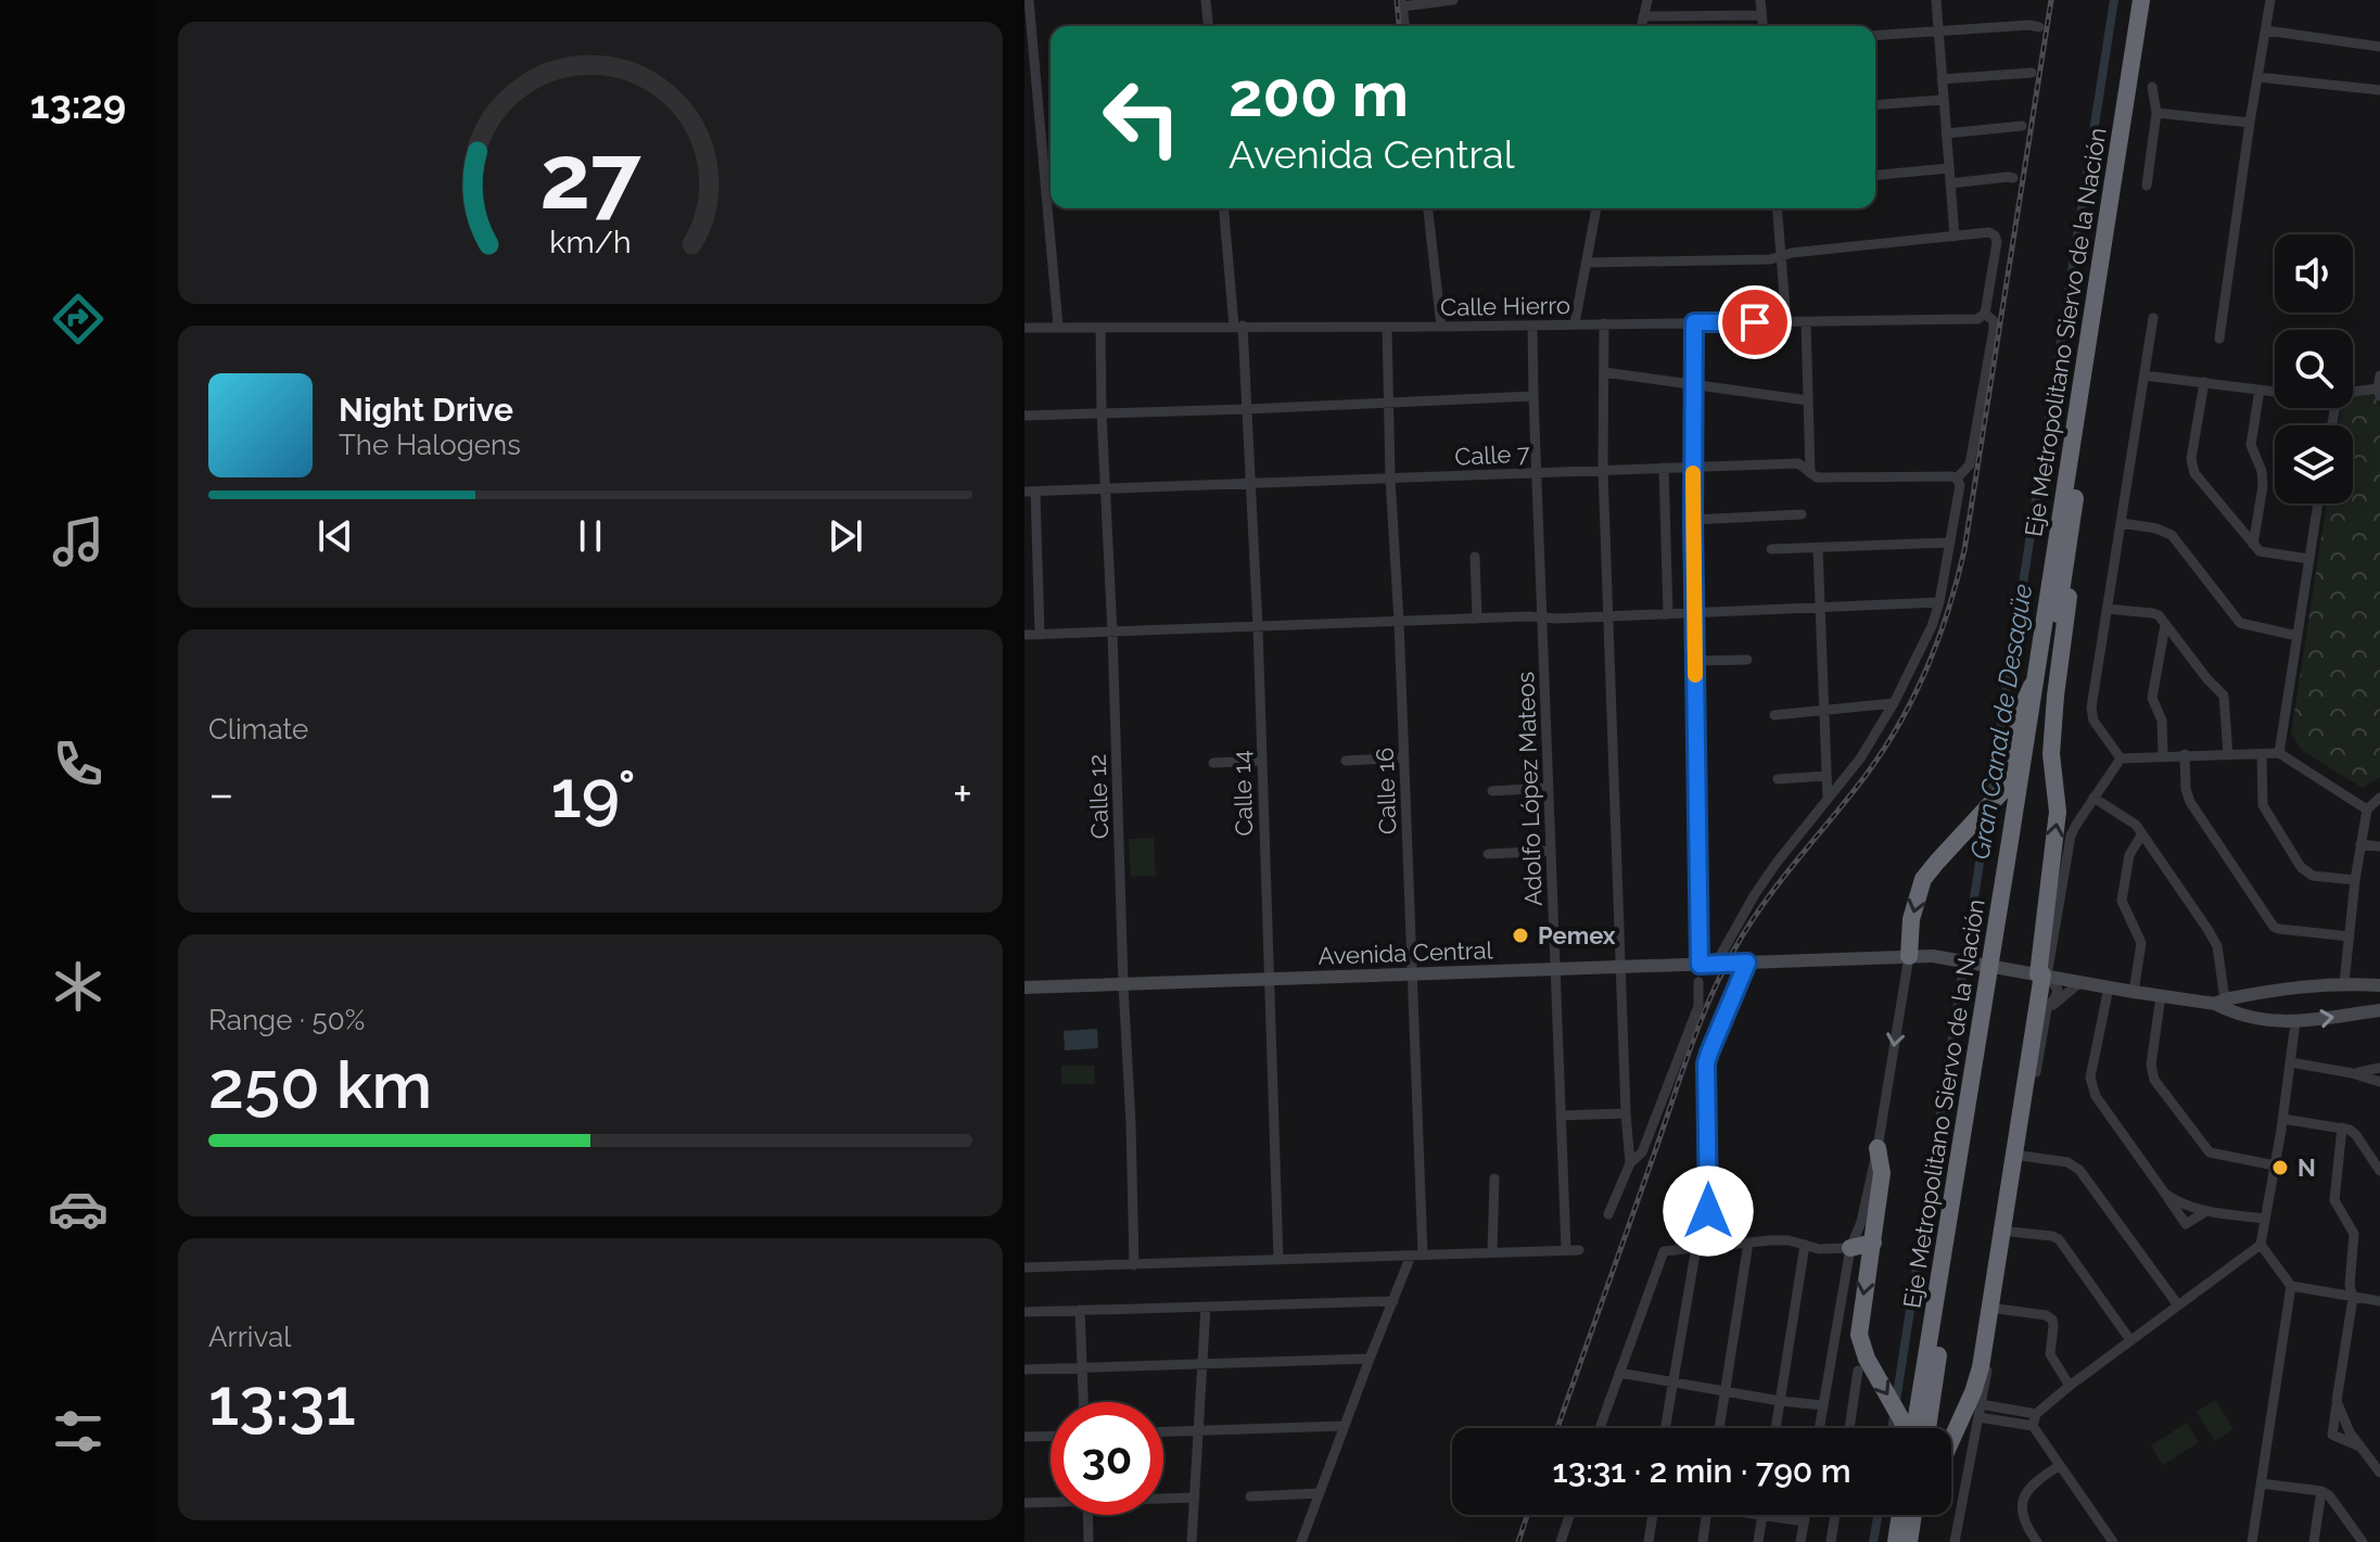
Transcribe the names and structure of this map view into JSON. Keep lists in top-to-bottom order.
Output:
{
  "streets": {
    "highway": ["Eje Metropolitano Siervo de la Nación"],
    "street": [
      "Calle Hierro",
      "Calle 7",
      "Adolfo López Mateos",
      "Calle 16",
      "Calle 14",
      "Calle 12",
      "Avenida Central"
    ]
  },
  "crossings": [
    ["Calle Hierro", "Adolfo López Mateos"],
    ["Calle Hierro", "Calle 16"],
    ["Calle Hierro", "Calle 14"],
    ["Calle Hierro", "Calle 12"],
    ["Calle 7", "Adolfo López Mateos"],
    ["Calle 7", "Calle 16"],
    ["Calle 7", "Calle 14"],
    ["Calle 7", "Calle 12"],
    ["Adolfo López Mateos", "Avenida Central"],
    ["Calle 16", "Avenida Central"],
    ["Calle 14", "Avenida Central"],
    ["Calle 12", "Avenida Central"]
  ],
  "water": ["Gran Canal de Desagüe"],
  "places": ["Pemex", "N"],
  "page": {
    "tabs": "13:29",
    "turn": ["200 m", "Avenida Central"],
    "song": ["Night Drive", "The Halogens"],
    "tile": [
      "Climate",
      ["Range · 50%", "250 km"],
      ["Arrival", "13:31"]
    ],
    "heat": ["−", "19°", "+"],
    "limit": "30",
    "trip": "13:31 · 2 min · 790 m",
    "gauge": ["27", "km/h"]
  }
}
